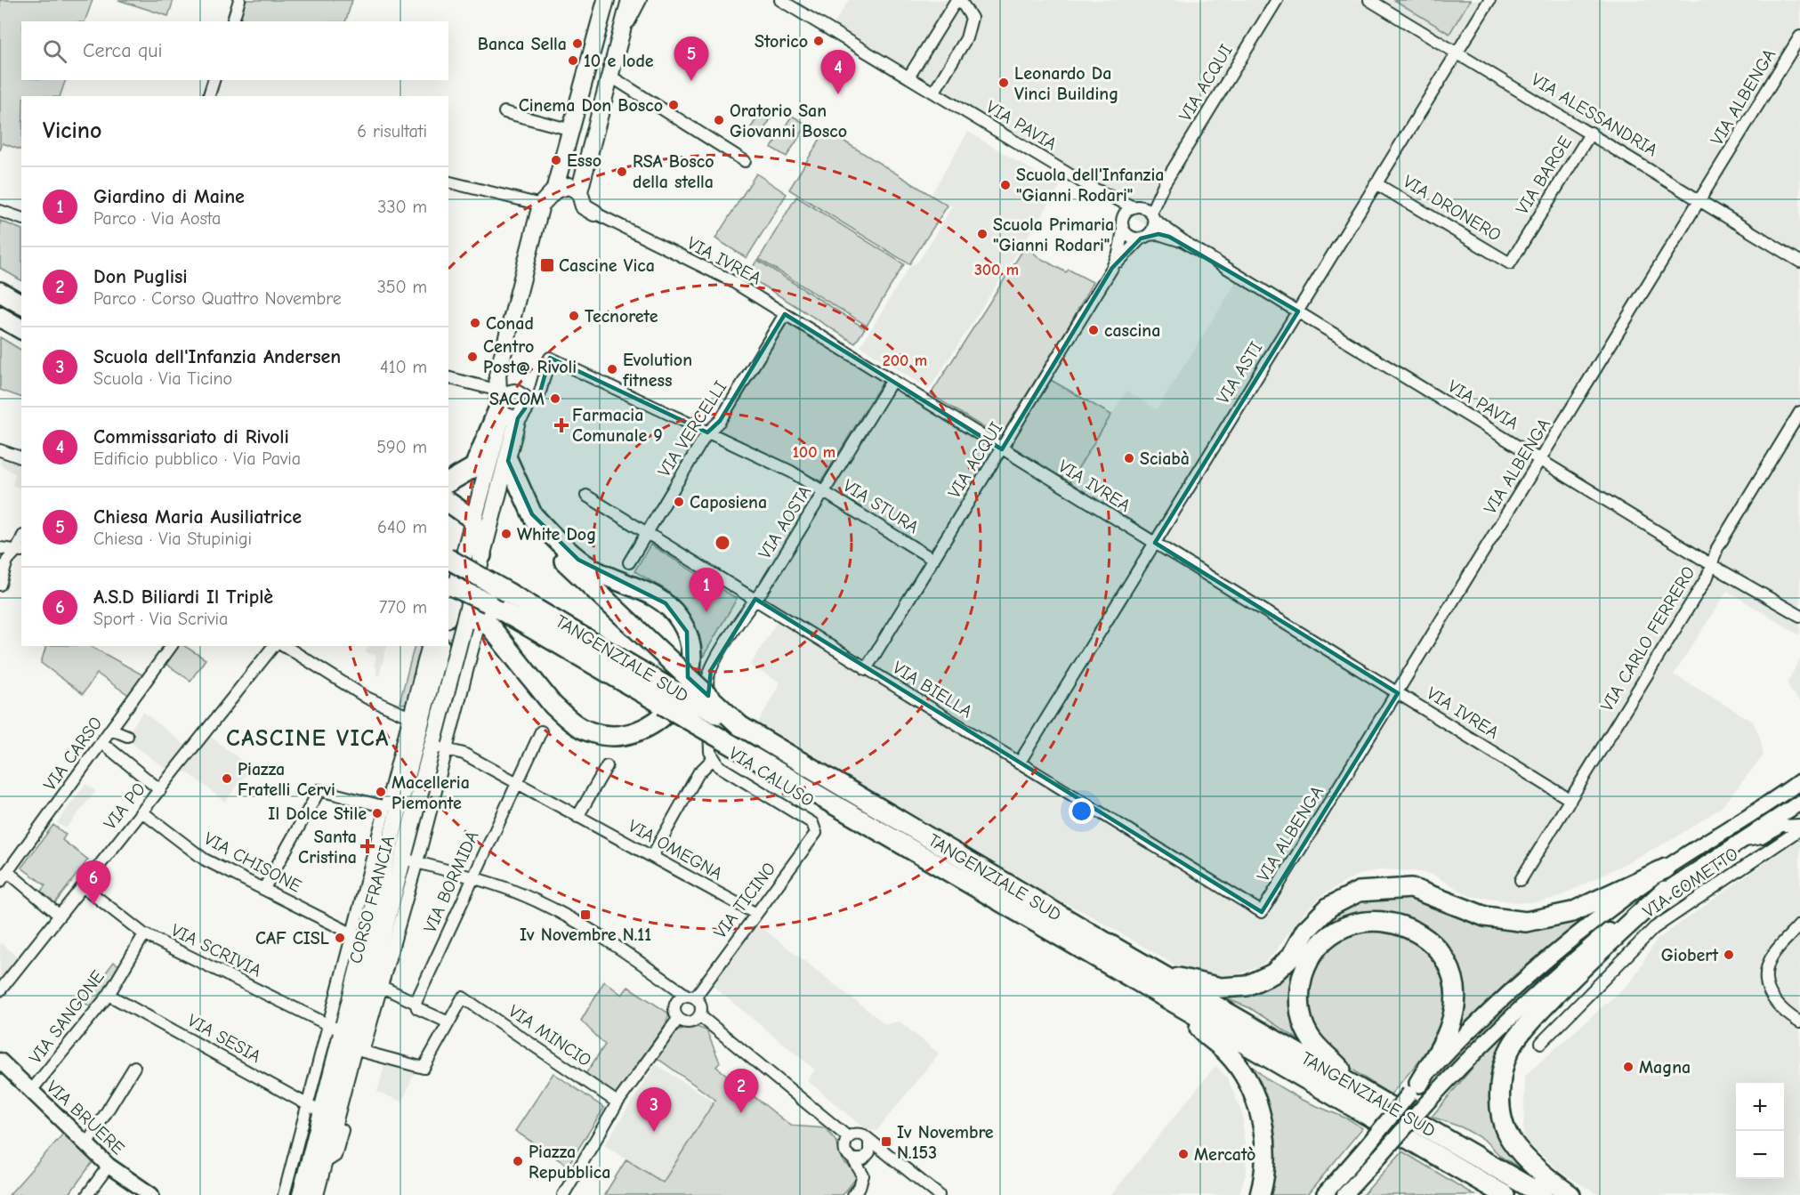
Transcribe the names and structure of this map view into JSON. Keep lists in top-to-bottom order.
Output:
{
  "streets": {
    "highway": ["TANGENZIALE SUD"],
    "main road": ["CORSO FRANCIA", "VIA BRUERE"],
    "street": [
      "VIA ACQUI",
      "VIA ALBENGA",
      "VIA ALESSANDRIA",
      "VIA PAVIA",
      "VIA BARGE",
      "VIA DRONERO",
      "VIA IVREA",
      "VIA ASTI",
      "VIA VERCELLI",
      "VIA STURA",
      "VIA AOSTA",
      "VIA CARLO FERRERO",
      "VIA BIELLA",
      "VIA CARSO",
      "VIA CALUSO",
      "VIA PO",
      "VIA OMEGNA",
      "VIA CHISONE",
      "VIA BORMIDA",
      "VIA COMETTO",
      "VIA TICINO",
      "VIA SCRIVIA",
      "VIA SANGONE",
      "VIA MINCIO",
      "VIA SESIA"
    ]
  },
  "crossings": [
    ["VIA ACQUI", "VIA PAVIA"],
    ["VIA ACQUI", "VIA IVREA"],
    ["VIA ACQUI", "VIA STURA"],
    ["VIA ACQUI", "VIA BIELLA"],
    ["VIA ALBENGA", "VIA ALESSANDRIA"],
    ["VIA ALBENGA", "VIA PAVIA"],
    ["VIA ALBENGA", "VIA IVREA"],
    ["VIA ALBENGA", "VIA BIELLA"],
    ["VIA ALESSANDRIA", "VIA BARGE"],
    ["VIA ALESSANDRIA", "VIA ASTI"],
    ["VIA PAVIA", "VIA ASTI"],
    ["VIA PAVIA", "VIA CARLO FERRERO"],
    ["VIA BARGE", "VIA DRONERO"],
    ["VIA DRONERO", "VIA ASTI"],
    ["VIA IVREA", "VIA ASTI"],
    ["VIA IVREA", "VIA VERCELLI"],
    ["VIA IVREA", "VIA AOSTA"],
    ["VIA IVREA", "VIA CARLO FERRERO"],
    ["VIA ASTI", "VIA BIELLA"],
    ["VIA VERCELLI", "VIA STURA"],
    ["VIA VERCELLI", "VIA BIELLA"],
    ["VIA STURA", "VIA AOSTA"],
    ["VIA STURA", "CORSO FRANCIA"],
    ["VIA AOSTA", "VIA BIELLA"],
    ["VIA AOSTA", "VIA CALUSO"],
    ["TANGENZIALE SUD", "CORSO FRANCIA"],
    ["VIA CALUSO", "VIA TICINO"],
    ["VIA PO", "VIA CHISONE"],
    ["VIA PO", "VIA SCRIVIA"],
    ["VIA OMEGNA", "VIA BORMIDA"],
    ["VIA OMEGNA", "CORSO FRANCIA"],
    ["VIA OMEGNA", "VIA TICINO"],
    ["VIA CHISONE", "CORSO FRANCIA"],
    ["CORSO FRANCIA", "VIA SCRIVIA"],
    ["CORSO FRANCIA", "VIA SESIA"],
    ["VIA SCRIVIA", "VIA SANGONE"],
    ["VIA SANGONE", "VIA SESIA"],
    ["VIA SANGONE", "VIA BRUERE"]
  ],
  "districts": ["CASCINE VICA"],
  "places": {
    "other": [
      "Storico",
      "Banca Sella",
      "10 e lode",
      "Leonardo Da Vinci Building",
      "Cinema Don Bosco",
      "Oratorio San Giovanni Bosco",
      "Esso",
      "RSA Bosco della stella",
      "Scuola dell'Infanzia \"Gianni Rodari\"",
      "Scuola Primaria \"Gianni Rodari\"",
      "Tecnorete",
      "Conad",
      "cascina",
      "Centro Post@ Rivoli",
      "Evolution fitness",
      "SACOM",
      "Sciabà",
      "Caposiena",
      "White Dog",
      "Piazza Fratelli Cervi",
      "Macelleria Piemonte",
      "Il Dolce Stile",
      "CAF CISL",
      "Giobert",
      "Magna",
      "Mercatò",
      "Piazza Repubblica"
    ],
    "transit": ["Cascine Vica", "Iv Novembre N.11", "Iv Novembre N.153"],
    "health": ["Farmacia Comunale 9", "Santa Cristina"]
  },
  "page": {
    "search": "Cerca qui",
    "pins": [
      "5",
      "4",
      "1",
      "6",
      "2",
      "3"
    ],
    "heading": ["Vicino", "6 risultati"],
    "list": [
      {
        "mark": "1",
        "name": "Giardino di Maine",
        "note": "Parco · Via Aosta",
        "value": "330 m"
      },
      {
        "mark": "2",
        "name": "Don Puglisi",
        "note": "Parco · Corso Quattro Novembre",
        "value": "350 m"
      },
      {
        "mark": "3",
        "name": "Scuola dell'Infanzia Andersen",
        "note": "Scuola · Via Ticino",
        "value": "410 m"
      },
      {
        "mark": "4",
        "name": "Commissariato di Rivoli",
        "note": "Edificio pubblico · Via Pavia",
        "value": "590 m"
      },
      {
        "mark": "5",
        "name": "Chiesa Maria Ausiliatrice",
        "note": "Chiesa · Via Stupinigi",
        "value": "640 m"
      },
      {
        "mark": "6",
        "name": "A.S.D Biliardi Il Triplè",
        "note": "Sport · Via Scrivia",
        "value": "770 m"
      }
    ],
    "map_buttons": ["+", "−"]
  },
  "rings": ["300 m", "200 m", "100 m"]
}
